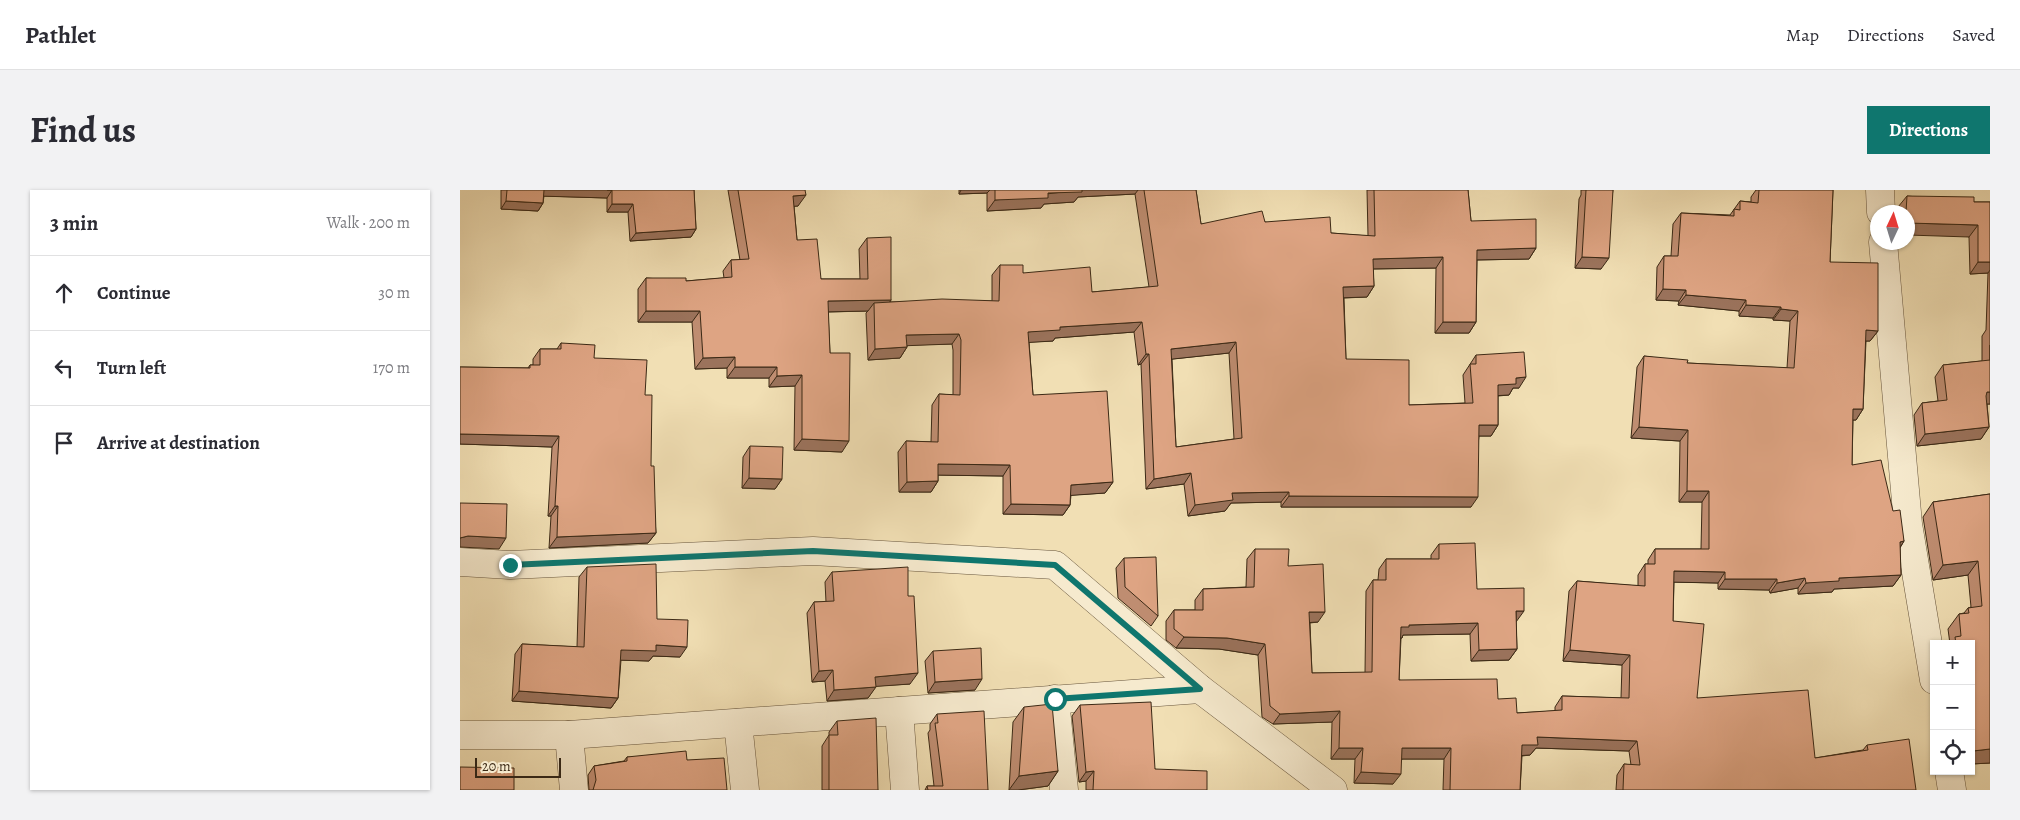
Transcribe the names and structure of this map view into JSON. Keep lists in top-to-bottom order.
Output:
{
  "scale_bar": "20 m",
  "north": "top",
  "page": {
    "header": "Pathlet",
    "nav": ["Map", "Directions", "Saved"],
    "title": "Find us",
    "buttons": "Directions",
    "heading": ["3 min", "Walk · 200 m"],
    "list": [
      ["Continue", "30 m"],
      ["Turn left", "170 m"],
      "Arrive at destination"
    ],
    "map_buttons": ["+", "−"],
    "scale": "20 m"
  }
}
